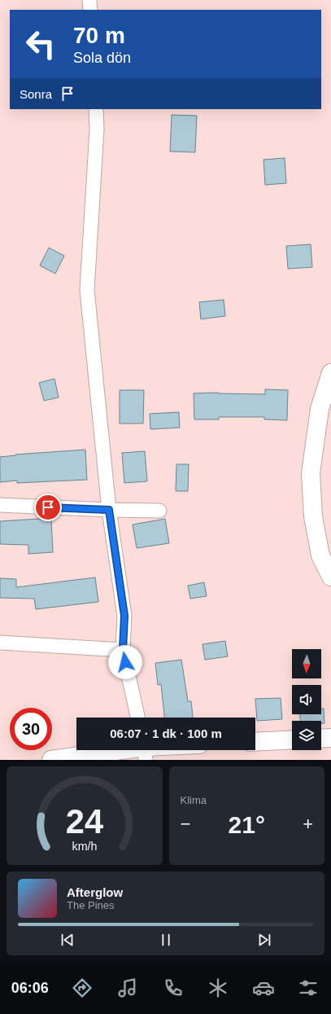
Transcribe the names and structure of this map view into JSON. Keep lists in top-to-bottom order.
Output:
{
  "north": "bottom",
  "page": {
    "turn": ["70 m", "Sola dön"],
    "then": "Sonra",
    "limit": "30",
    "trip": "06:07 · 1 dk · 100 m",
    "tile": "Klima",
    "heat": ["−", "21°", "+"],
    "song": ["Afterglow", "The Pines"],
    "tabs": "06:06",
    "gauge": ["24", "km/h"]
  }
}
